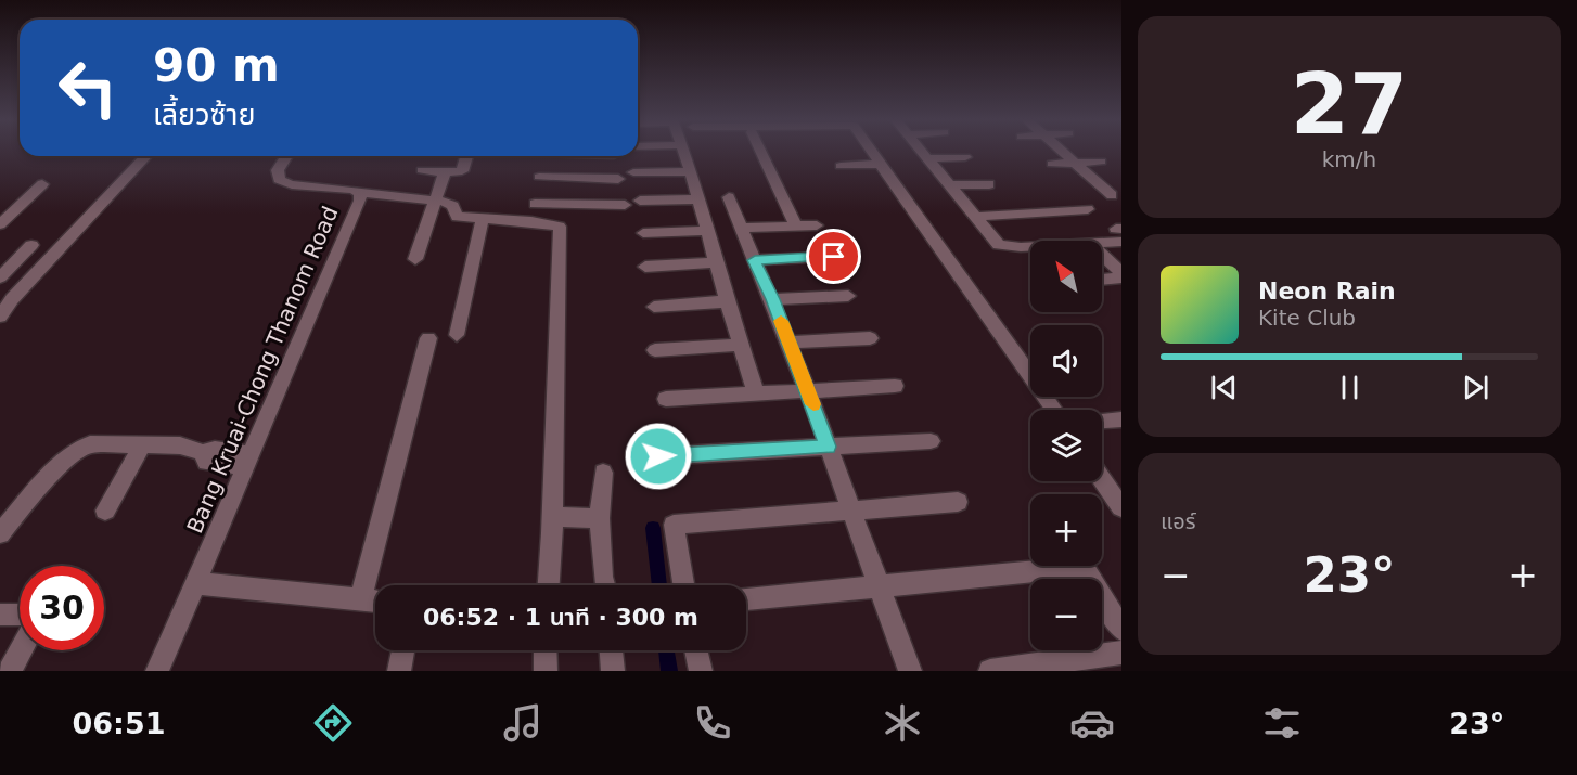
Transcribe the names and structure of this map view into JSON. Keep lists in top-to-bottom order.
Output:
{
  "streets": {
    "street": ["Bang Kruai-Chong Thanom Road"]
  },
  "north": "top left",
  "page": {
    "tile": [
      ["27", "km/h"],
      "แอร์"
    ],
    "turn": ["90 m", "เลี้ยวซ้าย"],
    "map_buttons": ["+", "−"],
    "song": ["Neon Rain", "Kite Club"],
    "heat": ["−", "23°", "+"],
    "limit": "30",
    "trip": "06:52 · 1 นาที · 300 m",
    "tabs": ["06:51", "23°"]
  }
}
